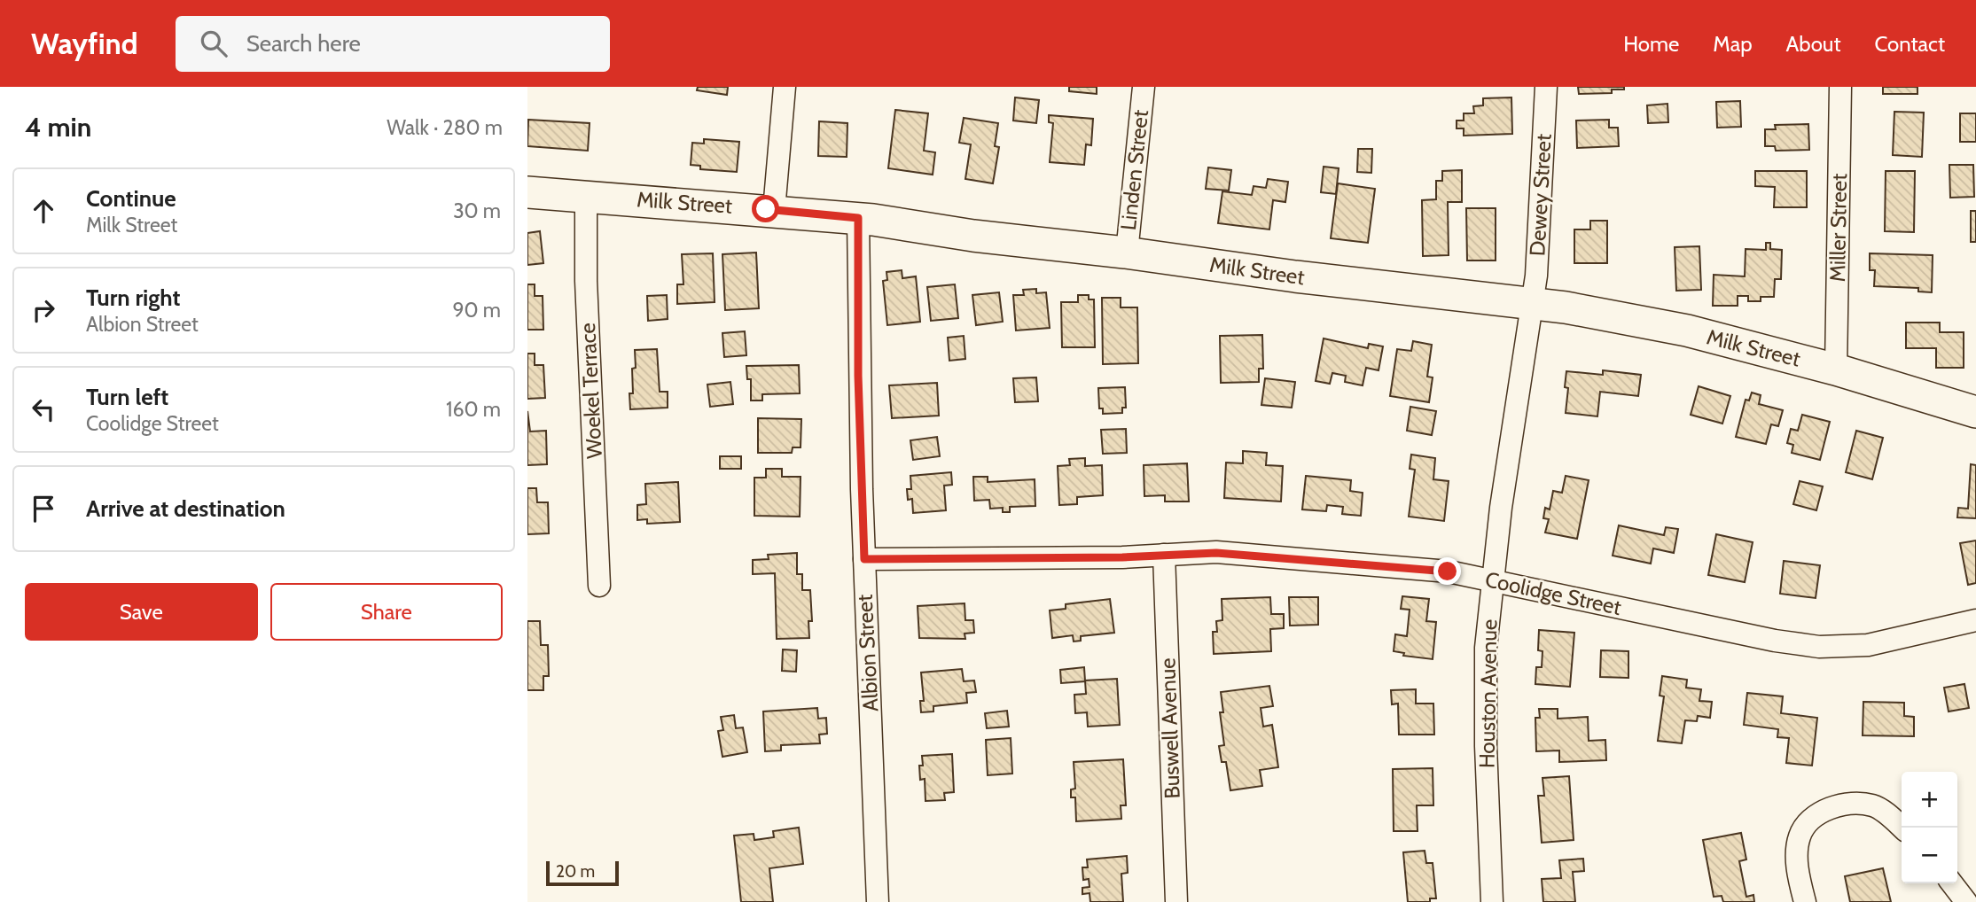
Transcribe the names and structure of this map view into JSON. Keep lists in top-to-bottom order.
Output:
{
  "streets": {
    "street": [
      "Linden Street",
      "Dewey Street",
      "Milk Street",
      "Miller Street",
      "Woekel Terrace",
      "Coolidge Street",
      "Albion Street",
      "Houston Avenue",
      "Buswell Avenue"
    ]
  },
  "crossings": [
    ["Linden Street", "Milk Street"],
    ["Dewey Street", "Milk Street"],
    ["Dewey Street", "Houston Avenue"],
    ["Milk Street", "Miller Street"],
    ["Milk Street", "Woekel Terrace"],
    ["Milk Street", "Albion Street"],
    ["Milk Street", "Houston Avenue"],
    ["Coolidge Street", "Albion Street"],
    ["Coolidge Street", "Houston Avenue"],
    ["Coolidge Street", "Buswell Avenue"]
  ],
  "scale_bar": "20 m",
  "page": {
    "header": "Wayfind",
    "search": "Search here",
    "nav": [
      "Home",
      "Map",
      "About",
      "Contact"
    ],
    "heading": ["4 min", "Walk · 280 m"],
    "list": [
      ["Continue", "Milk Street", "30 m"],
      ["Turn right", "Albion Street", "90 m"],
      ["Turn left", "Coolidge Street", "160 m"],
      "Arrive at destination"
    ],
    "buttons": ["Save", "Share"],
    "map_buttons": ["+", "−"],
    "scale": "20 m"
  }
}
